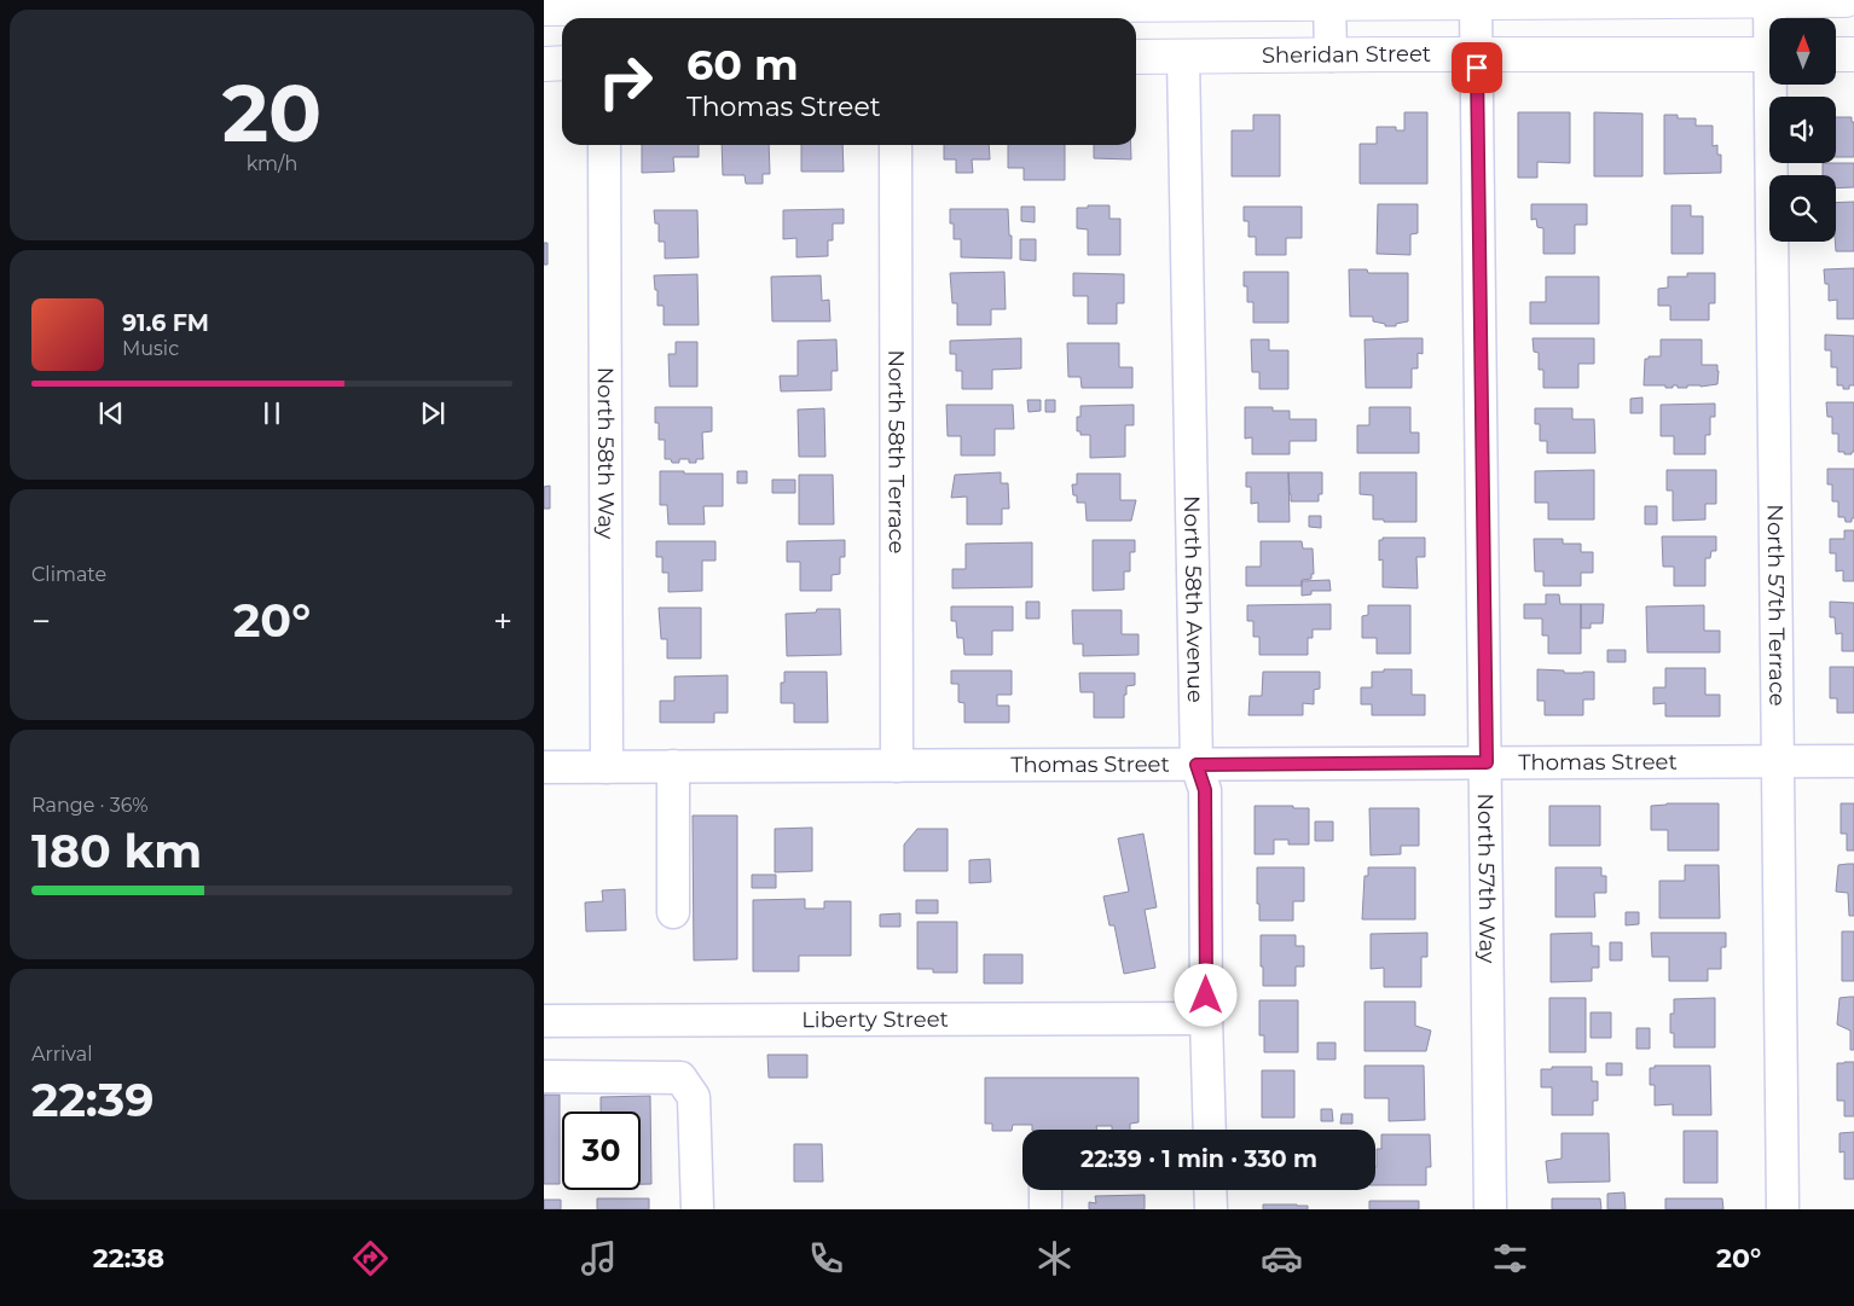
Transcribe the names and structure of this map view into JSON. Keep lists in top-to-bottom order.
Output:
{
  "streets": {
    "main road": ["Sheridan Street"],
    "street": [
      "North 58th Terrace",
      "North 58th Way",
      "North 58th Avenue",
      "North 57th Terrace",
      "Thomas Street",
      "North 57th Way",
      "Liberty Street"
    ]
  },
  "crossings": [
    ["Sheridan Street", "North 58th Avenue"],
    ["Sheridan Street", "North 57th Way"],
    ["North 58th Terrace", "Thomas Street"],
    ["North 58th Way", "Thomas Street"],
    ["North 58th Avenue", "Thomas Street"],
    ["North 58th Avenue", "Liberty Street"],
    ["North 57th Terrace", "Thomas Street"],
    ["Thomas Street", "North 57th Way"]
  ],
  "north": "top",
  "page": {
    "tile": [
      ["20", "km/h"],
      "Climate",
      ["Range · 36%", "180 km"],
      ["Arrival", "22:39"]
    ],
    "turn": ["60 m", "Thomas Street"],
    "song": ["91.6 FM", "Music"],
    "heat": ["−", "20°", "+"],
    "limit": "30",
    "trip": "22:39 · 1 min · 330 m",
    "tabs": ["22:38", "20°"]
  }
}
